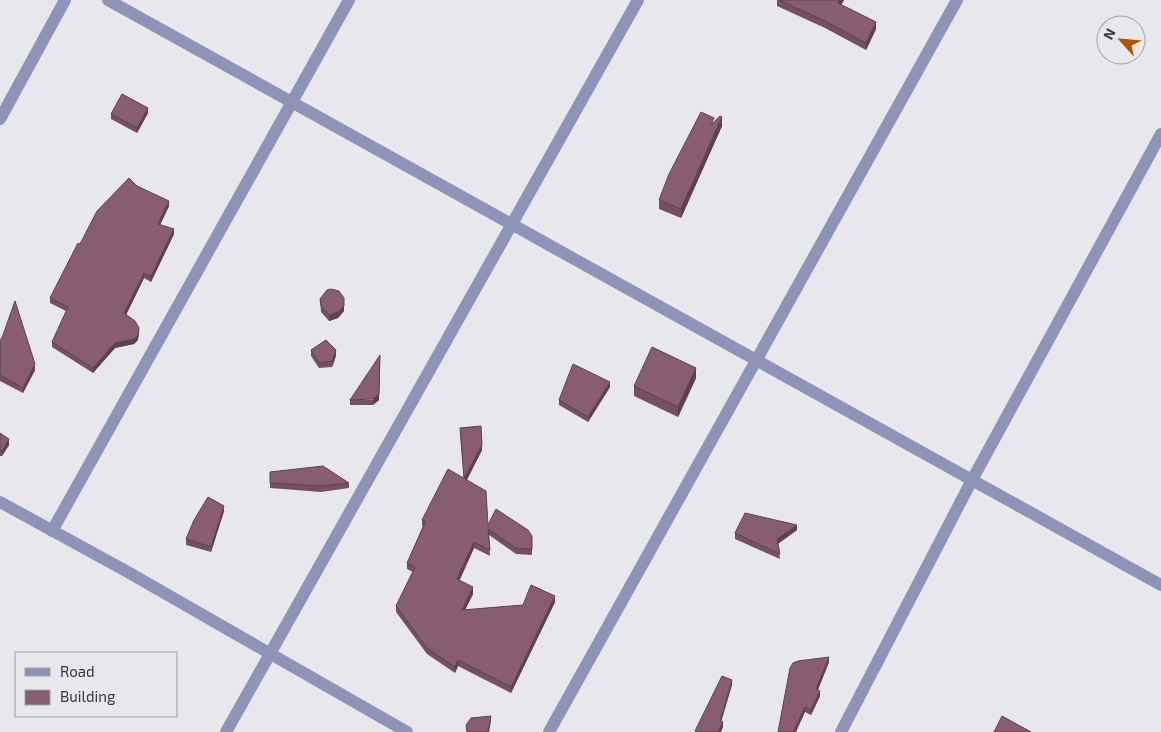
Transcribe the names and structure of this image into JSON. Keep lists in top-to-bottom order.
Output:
{
  "legend": ["Road", "Building"],
  "north": "top left"
}
